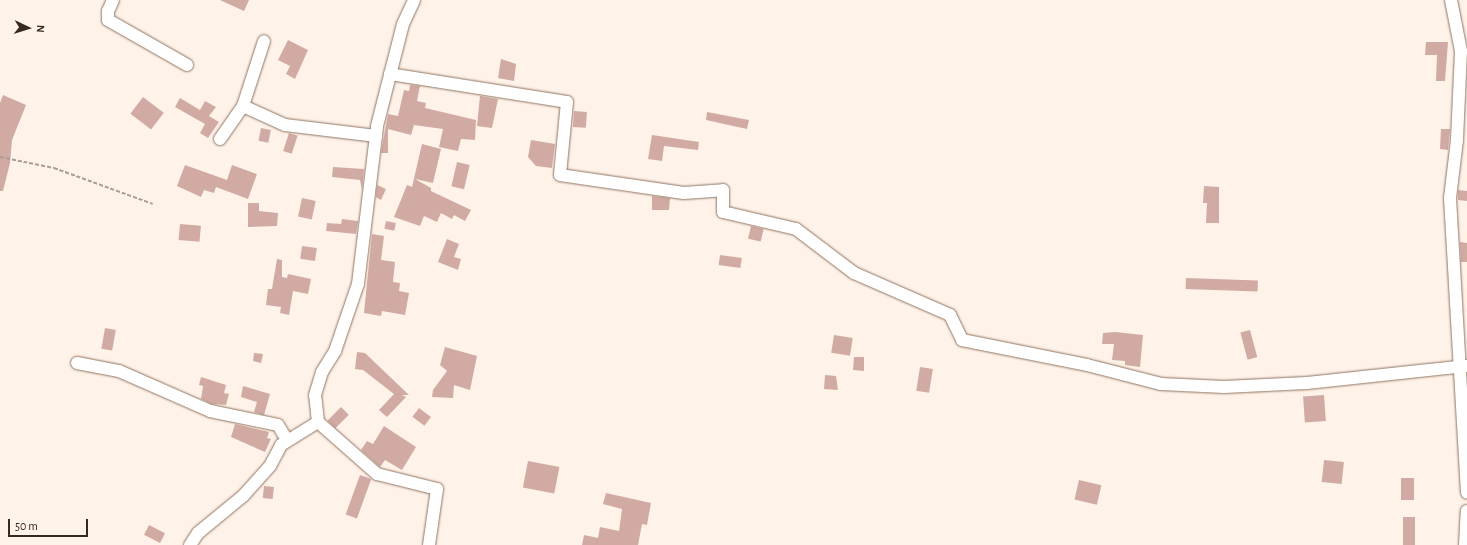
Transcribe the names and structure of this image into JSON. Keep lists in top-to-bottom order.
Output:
{
  "scale_bar": "50 m",
  "north": "right"
}
